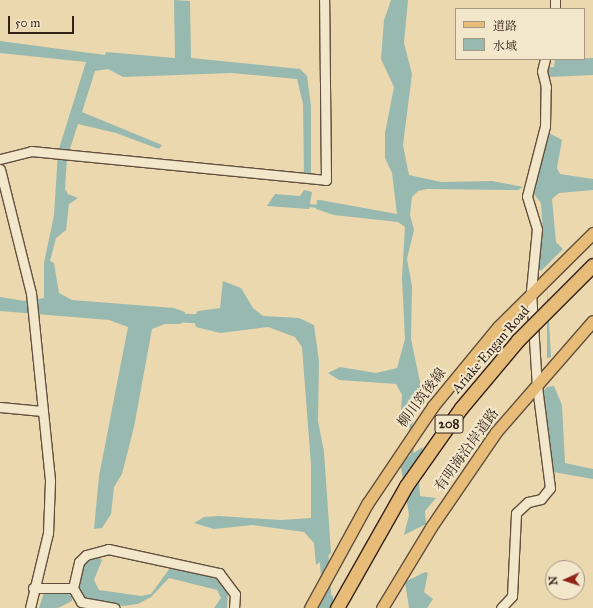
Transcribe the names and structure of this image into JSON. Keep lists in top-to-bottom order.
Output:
{
  "streets": {
    "highway": ["Ariake Engan Road", "208"],
    "main road": ["柳川筑後線", "有明海沿岸道路"]
  },
  "legend": ["道路", "水域"],
  "scale_bar": "50 m",
  "north": "left"
}
